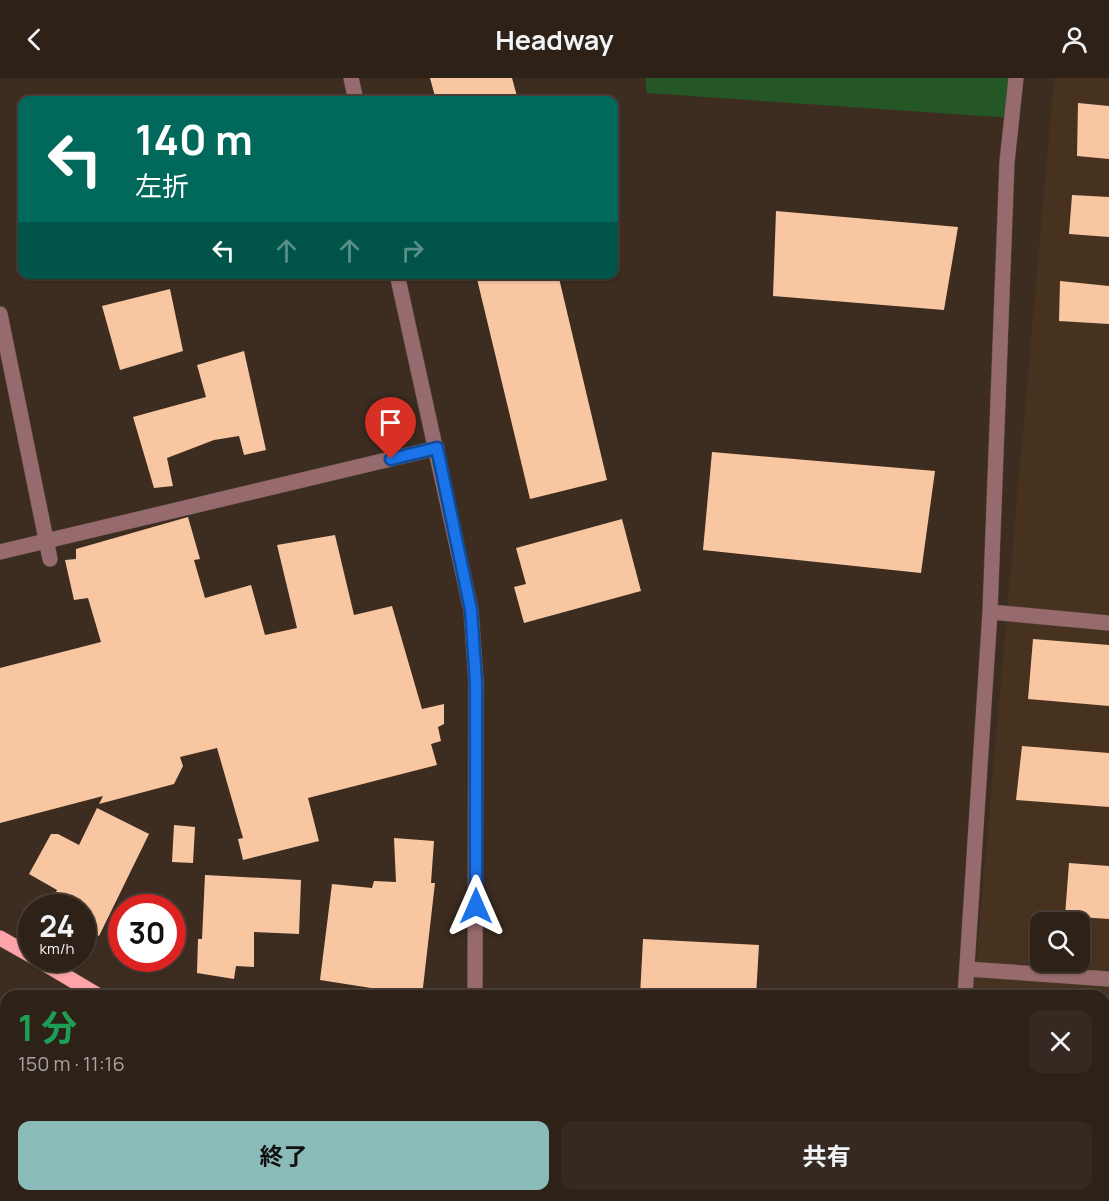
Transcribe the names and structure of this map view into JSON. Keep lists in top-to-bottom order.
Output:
{
  "page": {
    "header": "Headway",
    "turn": ["140 m", "左折"],
    "speed": "24 km/h",
    "limit": "30",
    "heading": ["1 分", "150 m · 11:16"],
    "buttons": ["終了", "共有"]
  }
}
